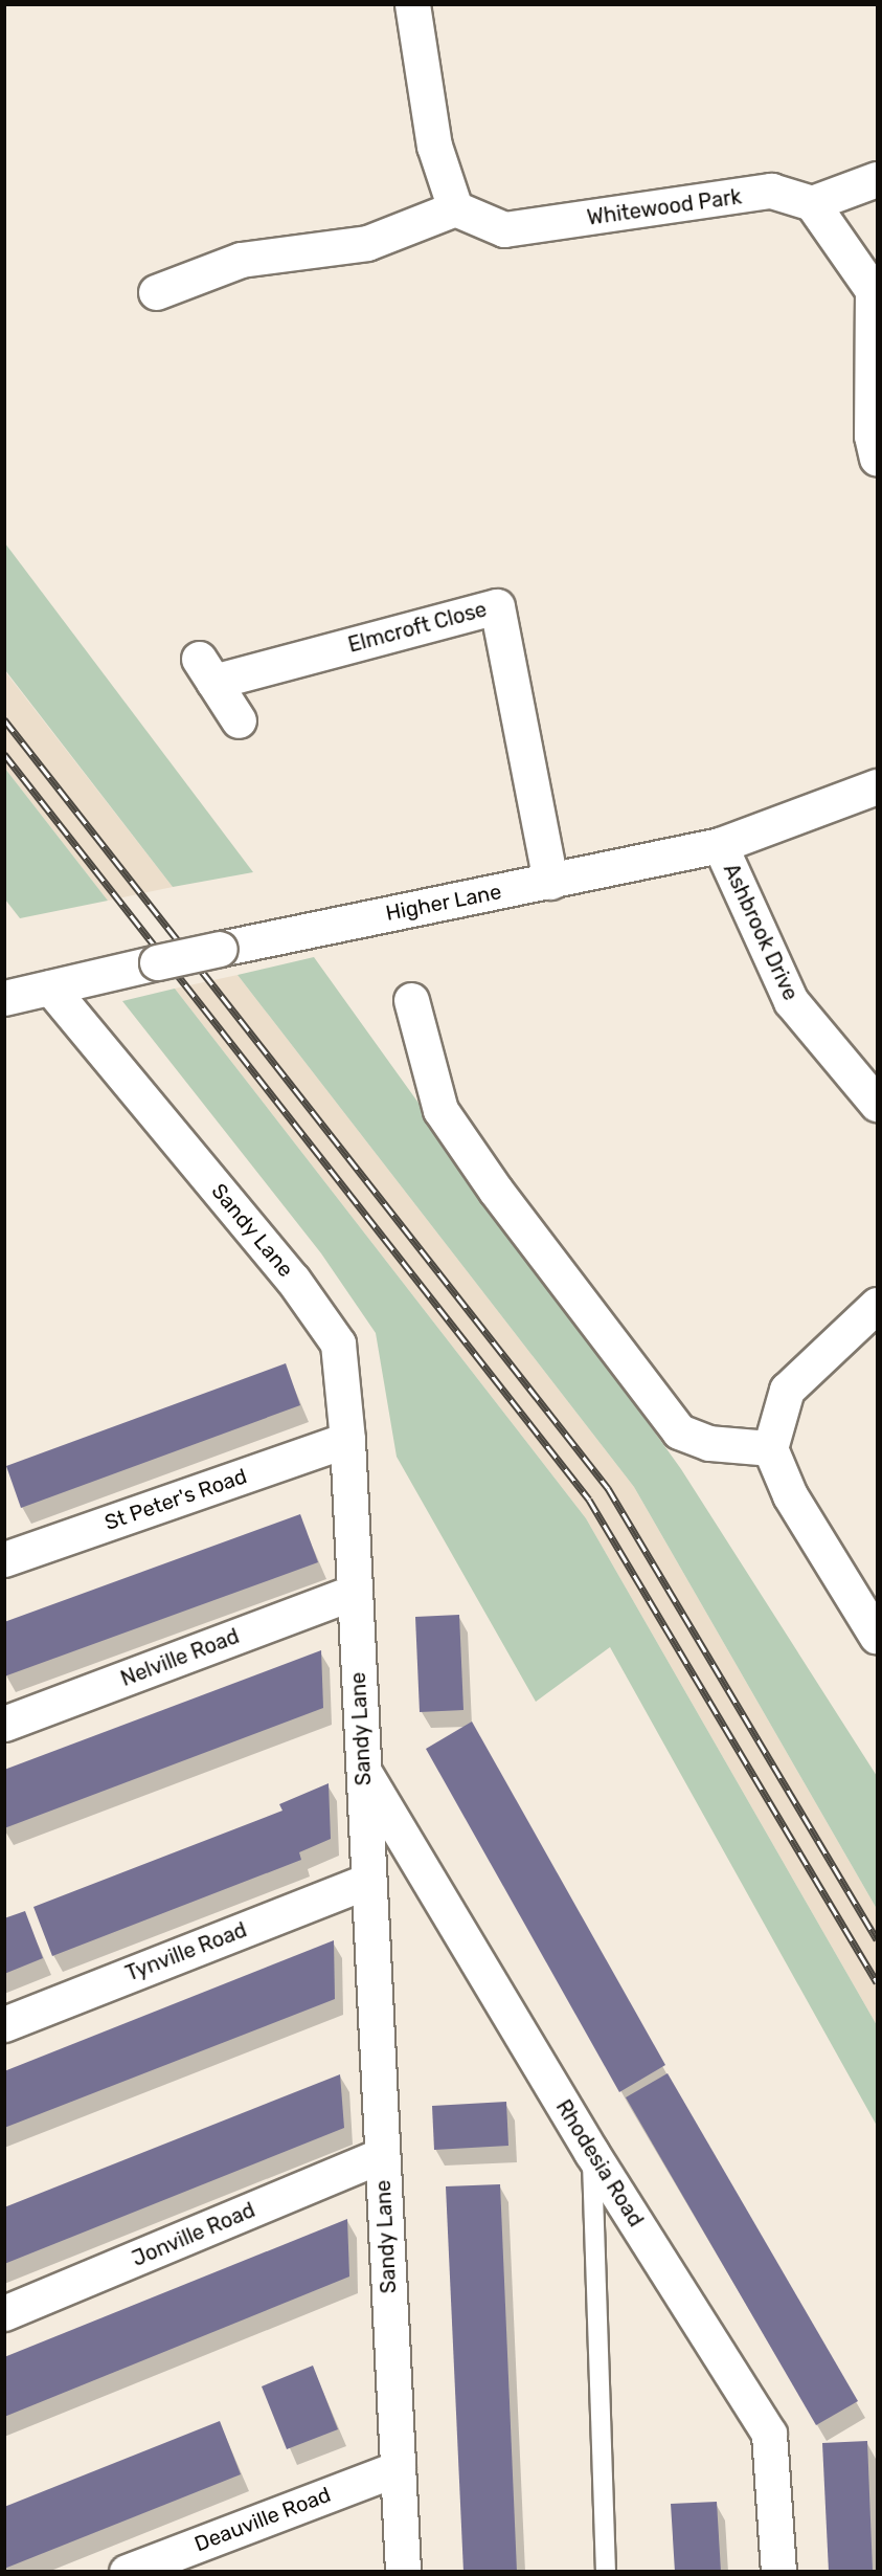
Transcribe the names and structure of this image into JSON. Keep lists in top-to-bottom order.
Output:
{
  "streets": {
    "street": [
      "Whitewood Park",
      "Elmcroft Close",
      "Higher Lane",
      "Ashbrook Drive",
      "Sandy Lane",
      "St Peter's Road",
      "Nelville Road",
      "Tynville Road",
      "Rhodesia Road",
      "Jonville Road",
      "Deauville Road"
    ]
  },
  "crossings": [
    ["Elmcroft Close", "Higher Lane"],
    ["Higher Lane", "Ashbrook Drive"],
    ["Higher Lane", "Sandy Lane"],
    ["Sandy Lane", "St Peter's Road"],
    ["Sandy Lane", "Nelville Road"],
    ["Sandy Lane", "Tynville Road"],
    ["Sandy Lane", "Rhodesia Road"],
    ["Sandy Lane", "Jonville Road"],
    ["Sandy Lane", "Deauville Road"]
  ]
}
